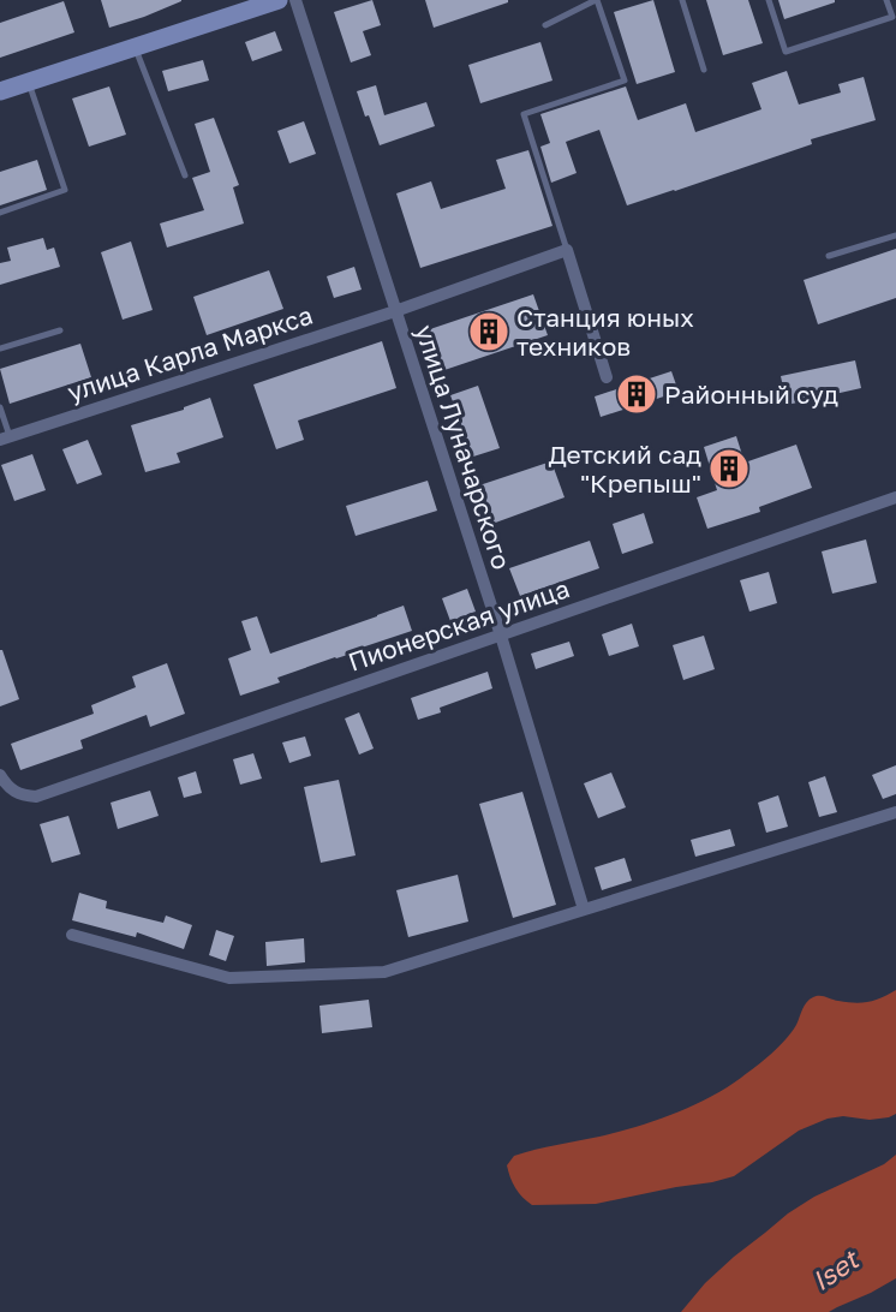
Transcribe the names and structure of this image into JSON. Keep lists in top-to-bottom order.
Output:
{
  "streets": {
    "street": ["улица Карла Маркса", "улица Луначарского", "Пионерская улица"]
  },
  "crossings": [
    ["улица Карла Маркса", "улица Луначарского"],
    ["улица Луначарского", "Пионерская улица"]
  ],
  "water": ["Iset"],
  "places": {
    "building": ["Станция юных техников", "Районный суд", "Детский сад \"Крепыш\""]
  }
}
